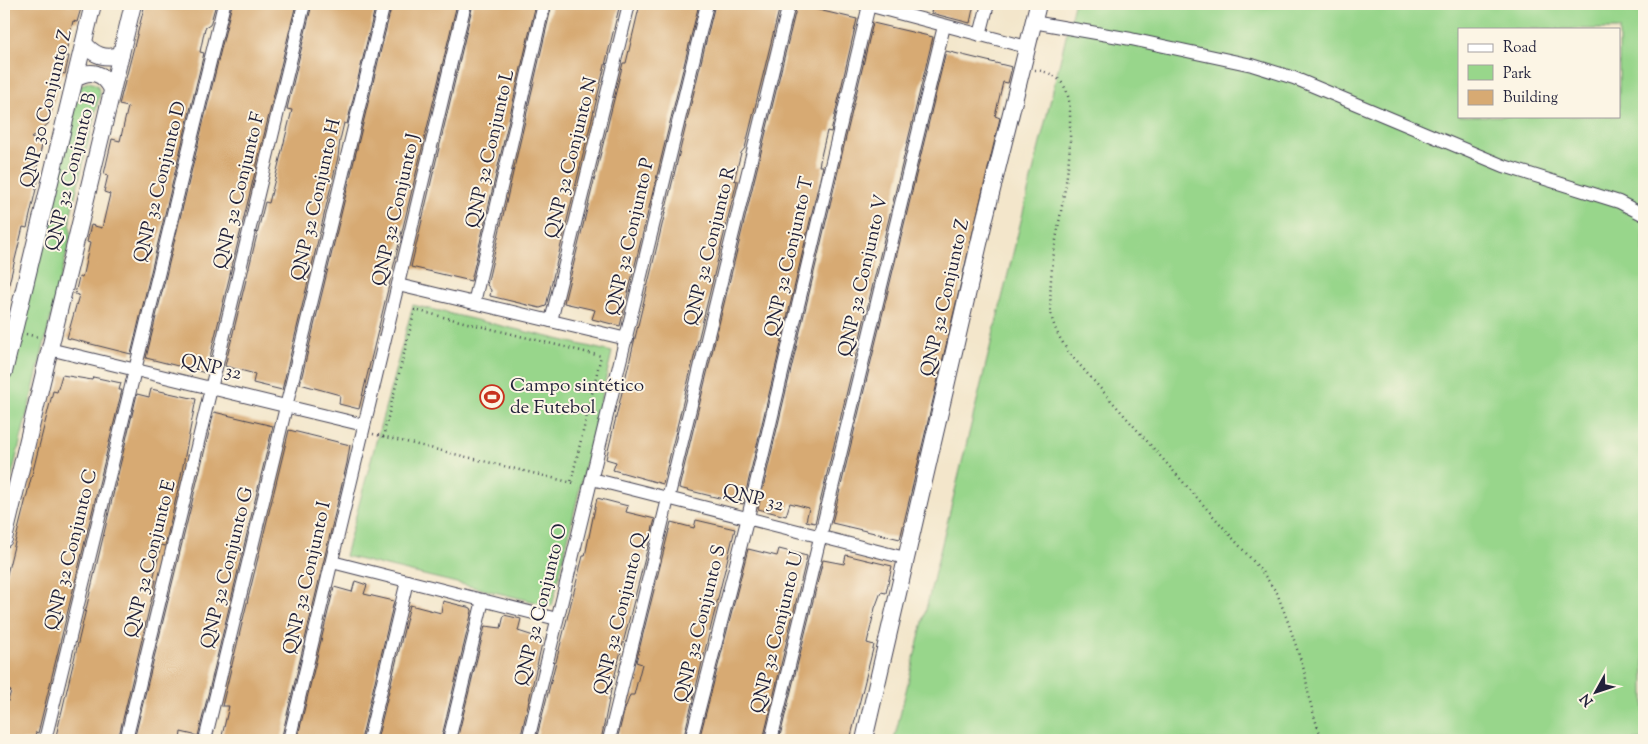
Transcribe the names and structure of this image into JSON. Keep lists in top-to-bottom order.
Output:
{
  "streets": {
    "street": [
      "QNP 30 Conjunto Z",
      "QNP 32 Conjunto L",
      "QNP 32 Conjunto N",
      "QNP 32 Conjunto B",
      "QNP 32 Conjunto D",
      "QNP 32 Conjunto F",
      "QNP 32 Conjunto H",
      "QNP 32 Conjunto J",
      "QNP 32 Conjunto P",
      "QNP 32 Conjunto R",
      "QNP 32 Conjunto T",
      "QNP 32 Conjunto V",
      "QNP 32 Conjunto Z",
      "QNP 32",
      "QNP 32 Conjunto C",
      "QNP 32 Conjunto E",
      "QNP 32 Conjunto G",
      "QNP 32 Conjunto I",
      "QNP 32 Conjunto O",
      "QNP 32 Conjunto Q",
      "QNP 32 Conjunto S",
      "QNP 32 Conjunto U"
    ]
  },
  "crossings": [
    ["QNP 32 Conjunto B", "QNP 32"],
    ["QNP 32 Conjunto D", "QNP 32"],
    ["QNP 32 Conjunto D", "QNP 32 Conjunto C"],
    ["QNP 32 Conjunto F", "QNP 32"],
    ["QNP 32 Conjunto F", "QNP 32 Conjunto E"],
    ["QNP 32 Conjunto H", "QNP 32"],
    ["QNP 32 Conjunto H", "QNP 32 Conjunto G"],
    ["QNP 32 Conjunto J", "QNP 32"],
    ["QNP 32 Conjunto J", "QNP 32 Conjunto I"],
    ["QNP 32 Conjunto P", "QNP 32"],
    ["QNP 32 Conjunto P", "QNP 32 Conjunto O"],
    ["QNP 32 Conjunto R", "QNP 32"],
    ["QNP 32 Conjunto R", "QNP 32 Conjunto Q"],
    ["QNP 32 Conjunto T", "QNP 32"],
    ["QNP 32 Conjunto T", "QNP 32 Conjunto S"],
    ["QNP 32 Conjunto V", "QNP 32"],
    ["QNP 32 Conjunto V", "QNP 32 Conjunto U"],
    ["QNP 32 Conjunto Z", "QNP 32"],
    ["QNP 32", "QNP 32 Conjunto C"],
    ["QNP 32", "QNP 32 Conjunto E"],
    ["QNP 32", "QNP 32 Conjunto G"],
    ["QNP 32", "QNP 32 Conjunto I"],
    ["QNP 32", "QNP 32 Conjunto O"],
    ["QNP 32", "QNP 32 Conjunto Q"],
    ["QNP 32", "QNP 32 Conjunto S"],
    ["QNP 32", "QNP 32 Conjunto U"]
  ],
  "places": {
    "sports": ["Campo sintético de Futebol"]
  },
  "legend": ["Road", "Park", "Building"],
  "north": "bottom left"
}
